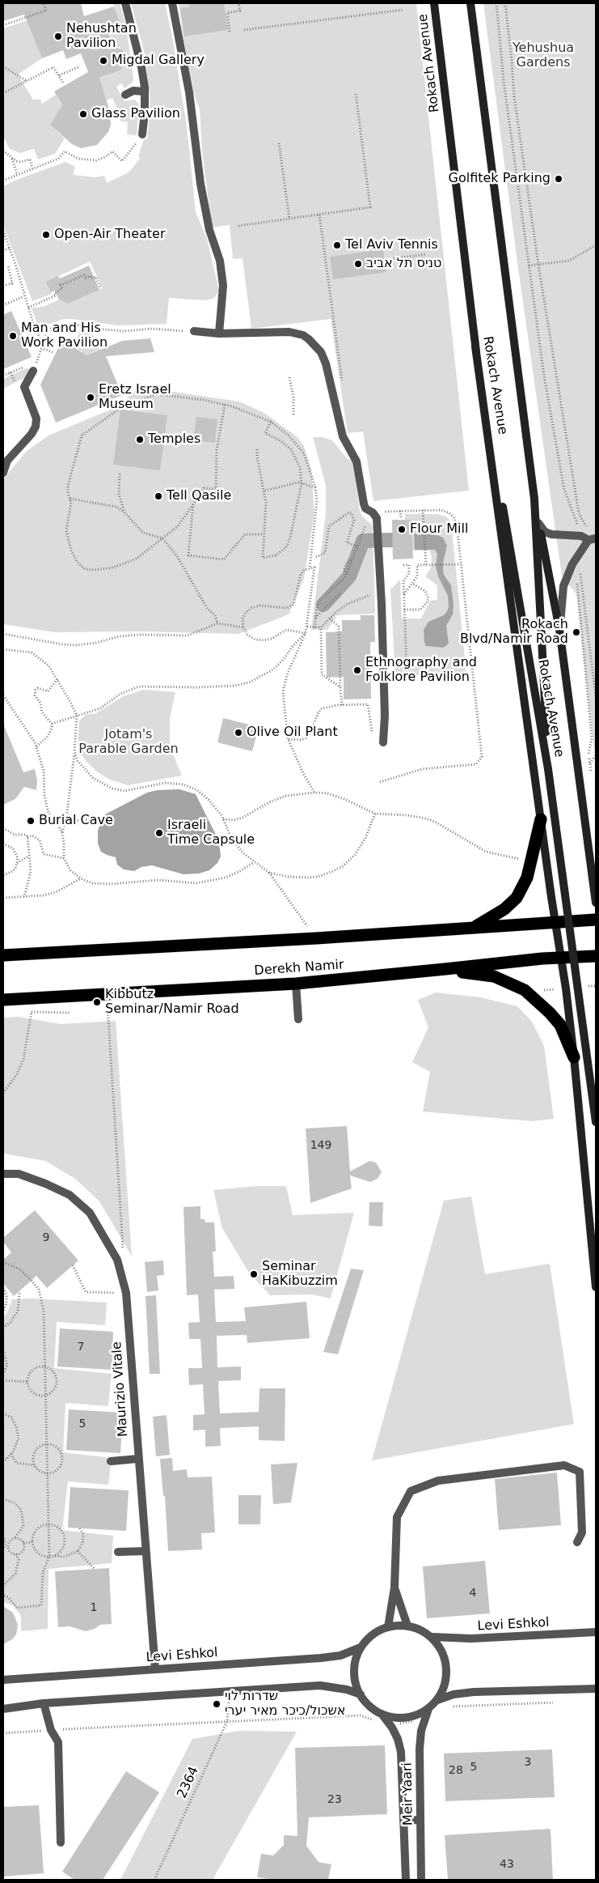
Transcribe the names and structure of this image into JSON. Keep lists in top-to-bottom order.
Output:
{
  "streets": {
    "highway": ["Derekh Namir"],
    "main road": ["Rokach Avenue"],
    "street": ["Maurizio Vitale", "Levi Eshkol", "Meir Yaari"],
    "path": ["2364"]
  },
  "crossings": [
    ["Maurizio Vitale", "Levi Eshkol"],
    ["Levi Eshkol", "Meir Yaari"]
  ],
  "parks": ["Yehushua Gardens", "Jotam's Parable Garden"],
  "places": [
    "Nehushtan Pavilion",
    "Migdal Gallery",
    "Glass Pavilion",
    "Golfitek Parking",
    "Open-Air Theater",
    "Tel Aviv Tennis",
    "טניס תל אביב",
    "Man and His Work Pavilion",
    "Eretz Israel Museum",
    "Temples",
    "Tell Qasile",
    "Flour Mill",
    "Rokach Blvd/Namir Road",
    "Ethnography and Folklore Pavilion",
    "Olive Oil Plant",
    "Burial Cave",
    "Israeli Time Capsule",
    "Kibbutz Seminar/Namir Road",
    "Seminar HaKibuzzim",
    "שדרות לוי אשכול/כיכר מאיר יערי"
  ],
  "house_numbers": [
    "149",
    "9",
    "7",
    "5",
    "4",
    "1",
    "3",
    "5",
    "28",
    "23",
    "43"
  ]
}
